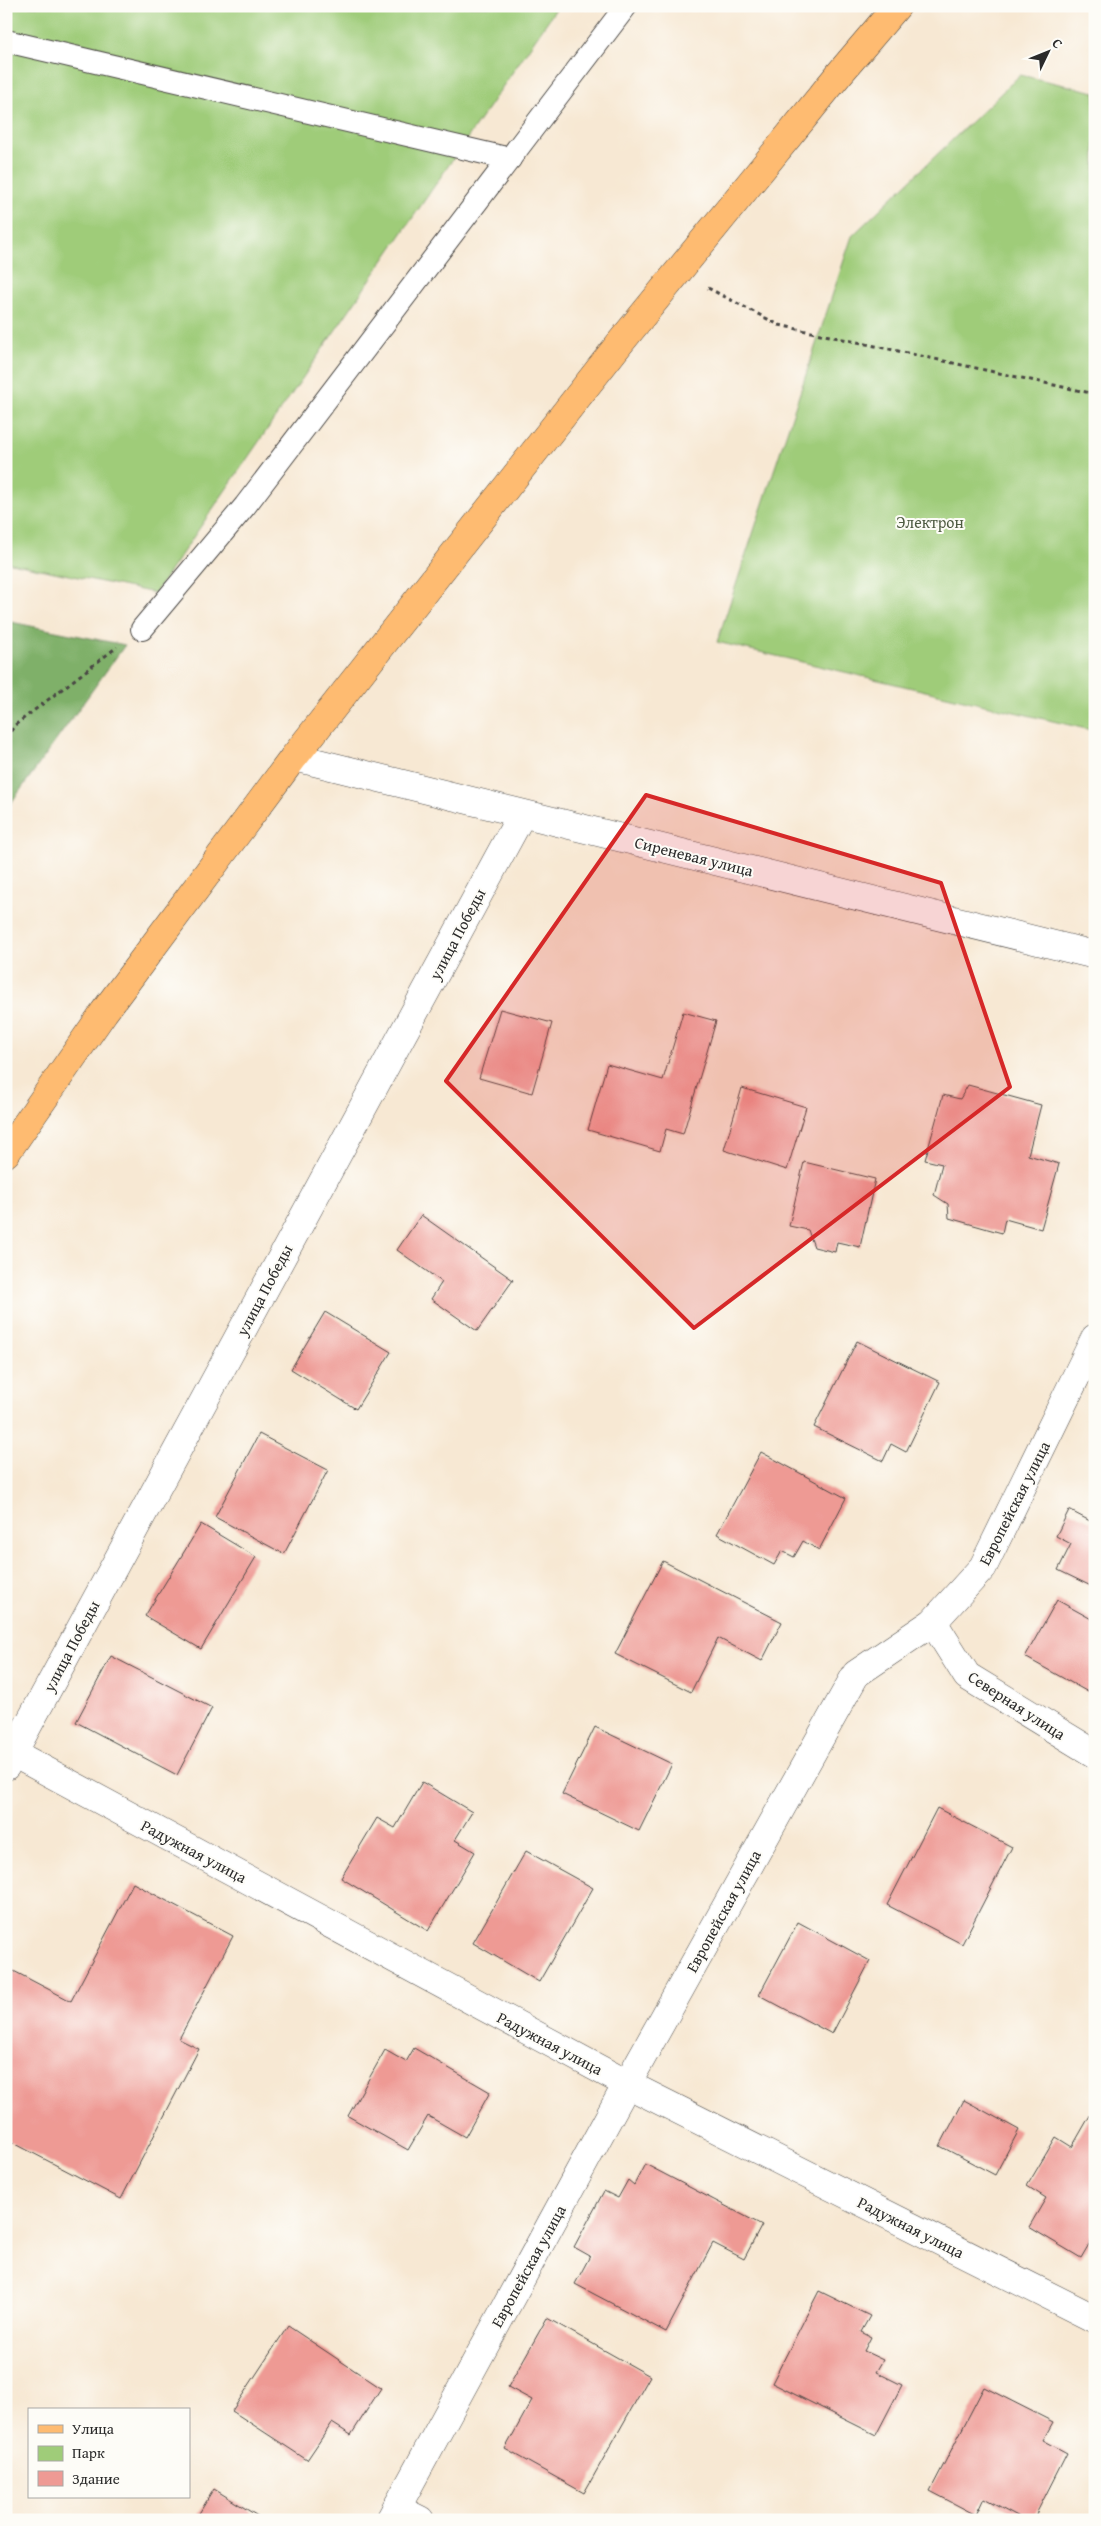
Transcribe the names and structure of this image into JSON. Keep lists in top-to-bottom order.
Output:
{
  "streets": {
    "street": [
      "Сиреневая улица",
      "улица Победы",
      "Европейская улица",
      "Северная улица",
      "Радужная улица"
    ]
  },
  "crossings": [
    ["Сиреневая улица", "улица Победы"],
    ["улица Победы", "Радужная улица"],
    ["Европейская улица", "Северная улица"],
    ["Европейская улица", "Радужная улица"]
  ],
  "parks": ["Электрон"],
  "legend": ["Улица", "Парк", "Здание"],
  "north": "top right"
}
